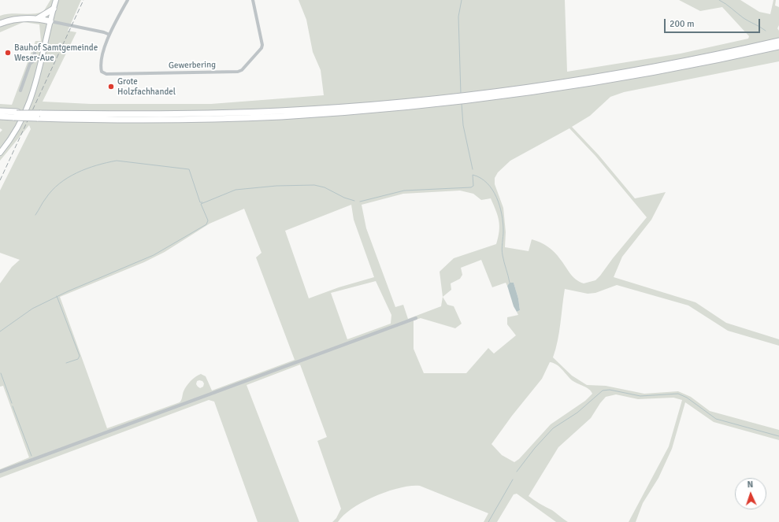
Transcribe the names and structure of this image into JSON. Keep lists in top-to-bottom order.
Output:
{
  "streets": {
    "street": ["Gewerbering"]
  },
  "places": ["Bauhof Samtgemeinde Weser-Aue", "Grote Holzfachhandel"],
  "scale_bar": "200 m",
  "north": "top"
}
